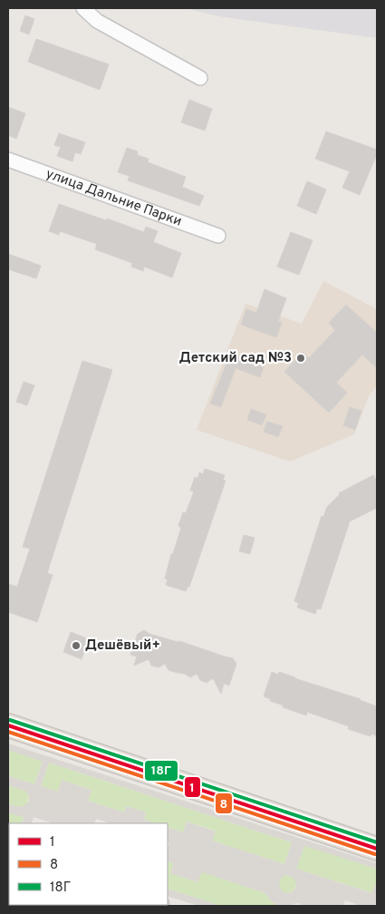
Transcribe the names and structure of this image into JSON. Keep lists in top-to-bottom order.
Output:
{
  "streets": {
    "street": ["улица Дальние Парки"]
  },
  "places": ["Детский сад №3", "Дешёвый+"],
  "lines": ["transit line 18Г", "transit line 1", "transit line 8"],
  "legend": ["1", "8", "18Г"]
}
